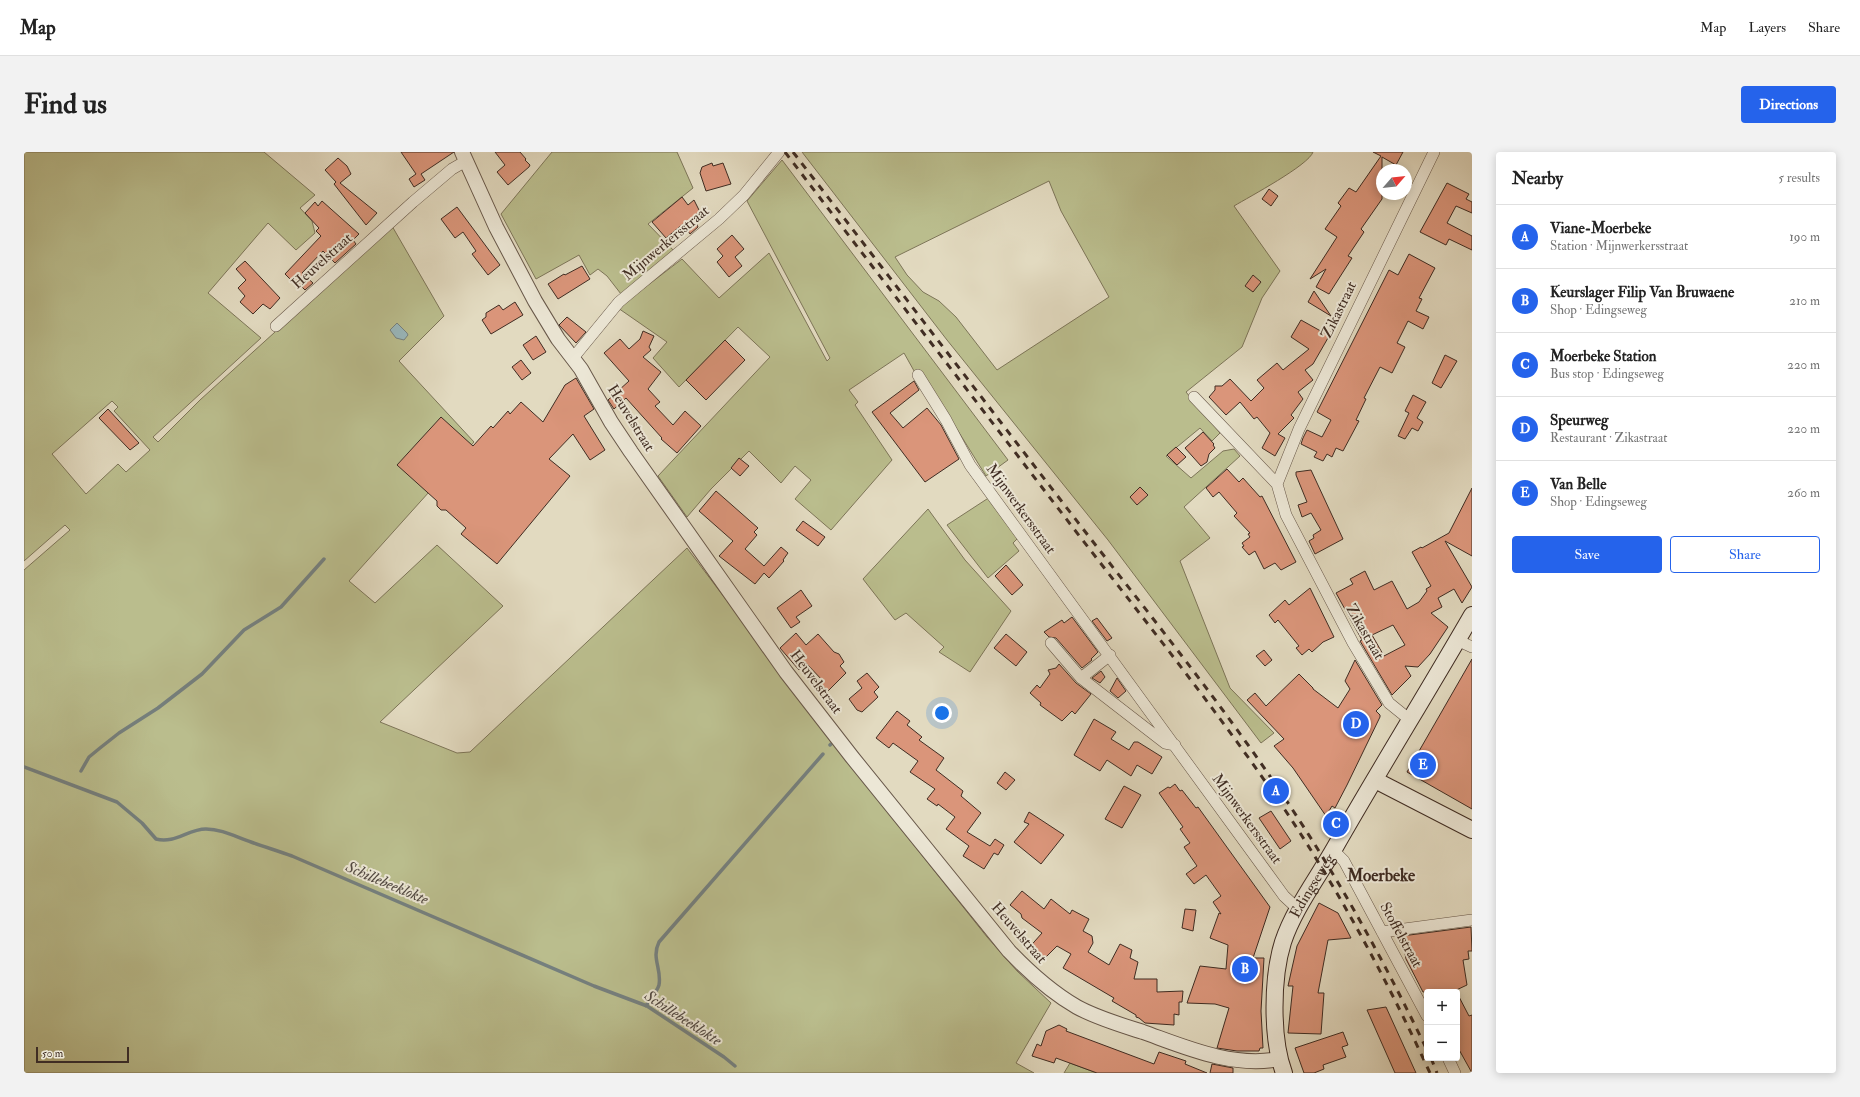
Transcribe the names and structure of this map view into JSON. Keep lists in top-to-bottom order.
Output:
{
  "streets": {
    "main road": ["Edingseweg"],
    "street": [
      "Mijnwerkersstraat",
      "Heuvelstraat",
      "Zikastraat",
      "Stoffelstraat"
    ]
  },
  "crossings": [
    ["Mijnwerkersstraat", "Heuvelstraat"],
    ["Mijnwerkersstraat", "Edingseweg"],
    ["Heuvelstraat", "Edingseweg"],
    ["Zikastraat", "Edingseweg"],
    ["Edingseweg", "Stoffelstraat"]
  ],
  "districts": ["Moerbeke"],
  "water": ["Schillebeeklokte"],
  "scale_bar": "50 m",
  "north": "top right",
  "page": {
    "header": "Map",
    "nav": ["Map", "Layers", "Share"],
    "buttons": [
      "Directions",
      ["Save", "Share"]
    ],
    "title": "Find us",
    "heading": ["Nearby", "5 results"],
    "list": [
      {
        "mark": "A",
        "name": "Viane-Moerbeke",
        "note": "Station · Mijnwerkersstraat",
        "value": "190 m"
      },
      {
        "mark": "B",
        "name": "Keurslager Filip Van Bruwaene",
        "note": "Shop · Edingseweg",
        "value": "210 m"
      },
      {
        "mark": "C",
        "name": "Moerbeke Station",
        "note": "Bus stop · Edingseweg",
        "value": "220 m"
      },
      {
        "mark": "D",
        "name": "Speurweg",
        "note": "Restaurant · Zikastraat",
        "value": "220 m"
      },
      {
        "mark": "E",
        "name": "Van Belle",
        "note": "Shop · Edingseweg",
        "value": "260 m"
      }
    ],
    "pins": [
      "D",
      "E",
      "A",
      "C",
      "B"
    ],
    "map_buttons": ["+", "−"],
    "scale": "50 m"
  }
}
